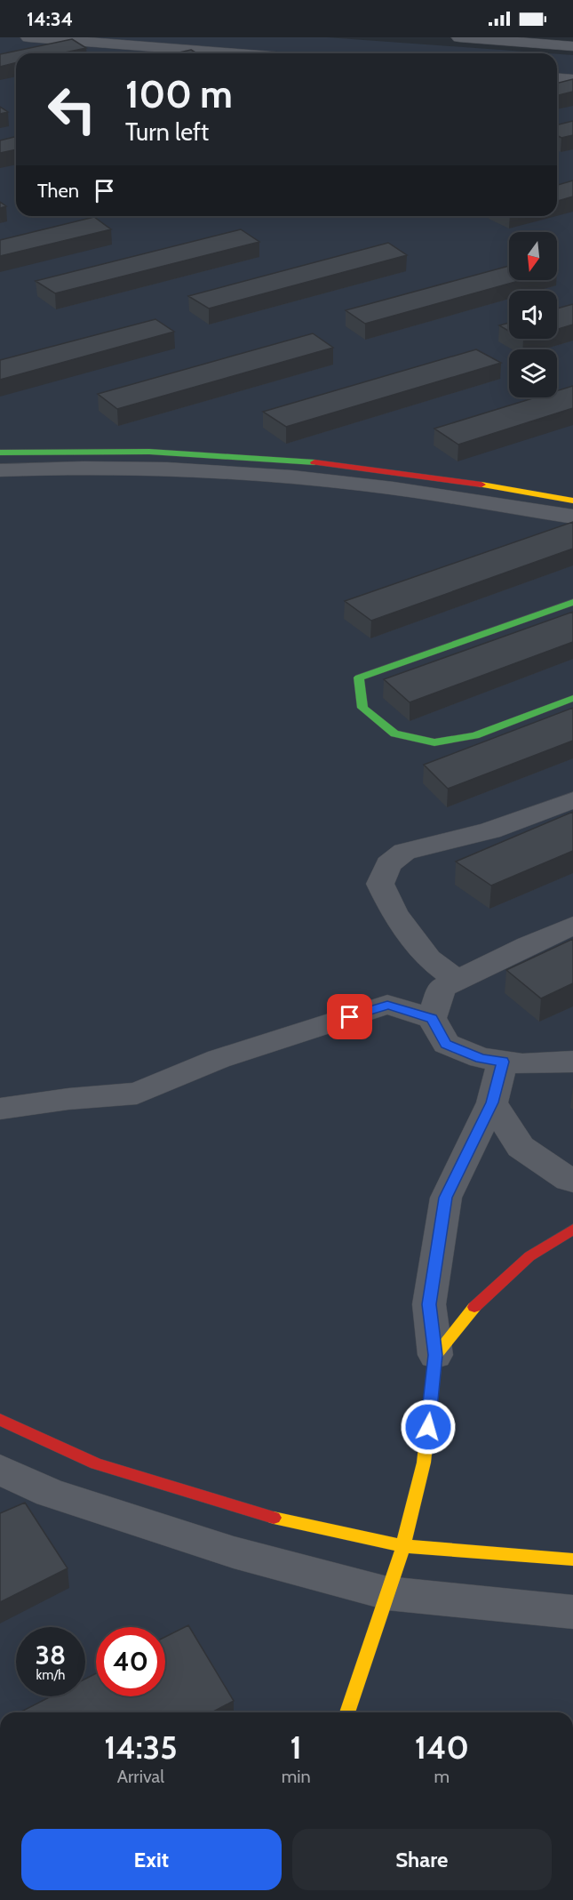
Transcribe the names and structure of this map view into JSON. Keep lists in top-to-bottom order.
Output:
{
  "north": "bottom",
  "page": {
    "status": "14:34",
    "turn": ["100 m", "Turn left"],
    "then": "Then",
    "speed": "38 km/h",
    "limit": "40",
    "eta": [
      "14:35",
      "Arrival",
      "1",
      "min",
      "140",
      "m"
    ],
    "buttons": ["Exit", "Share"]
  }
}
